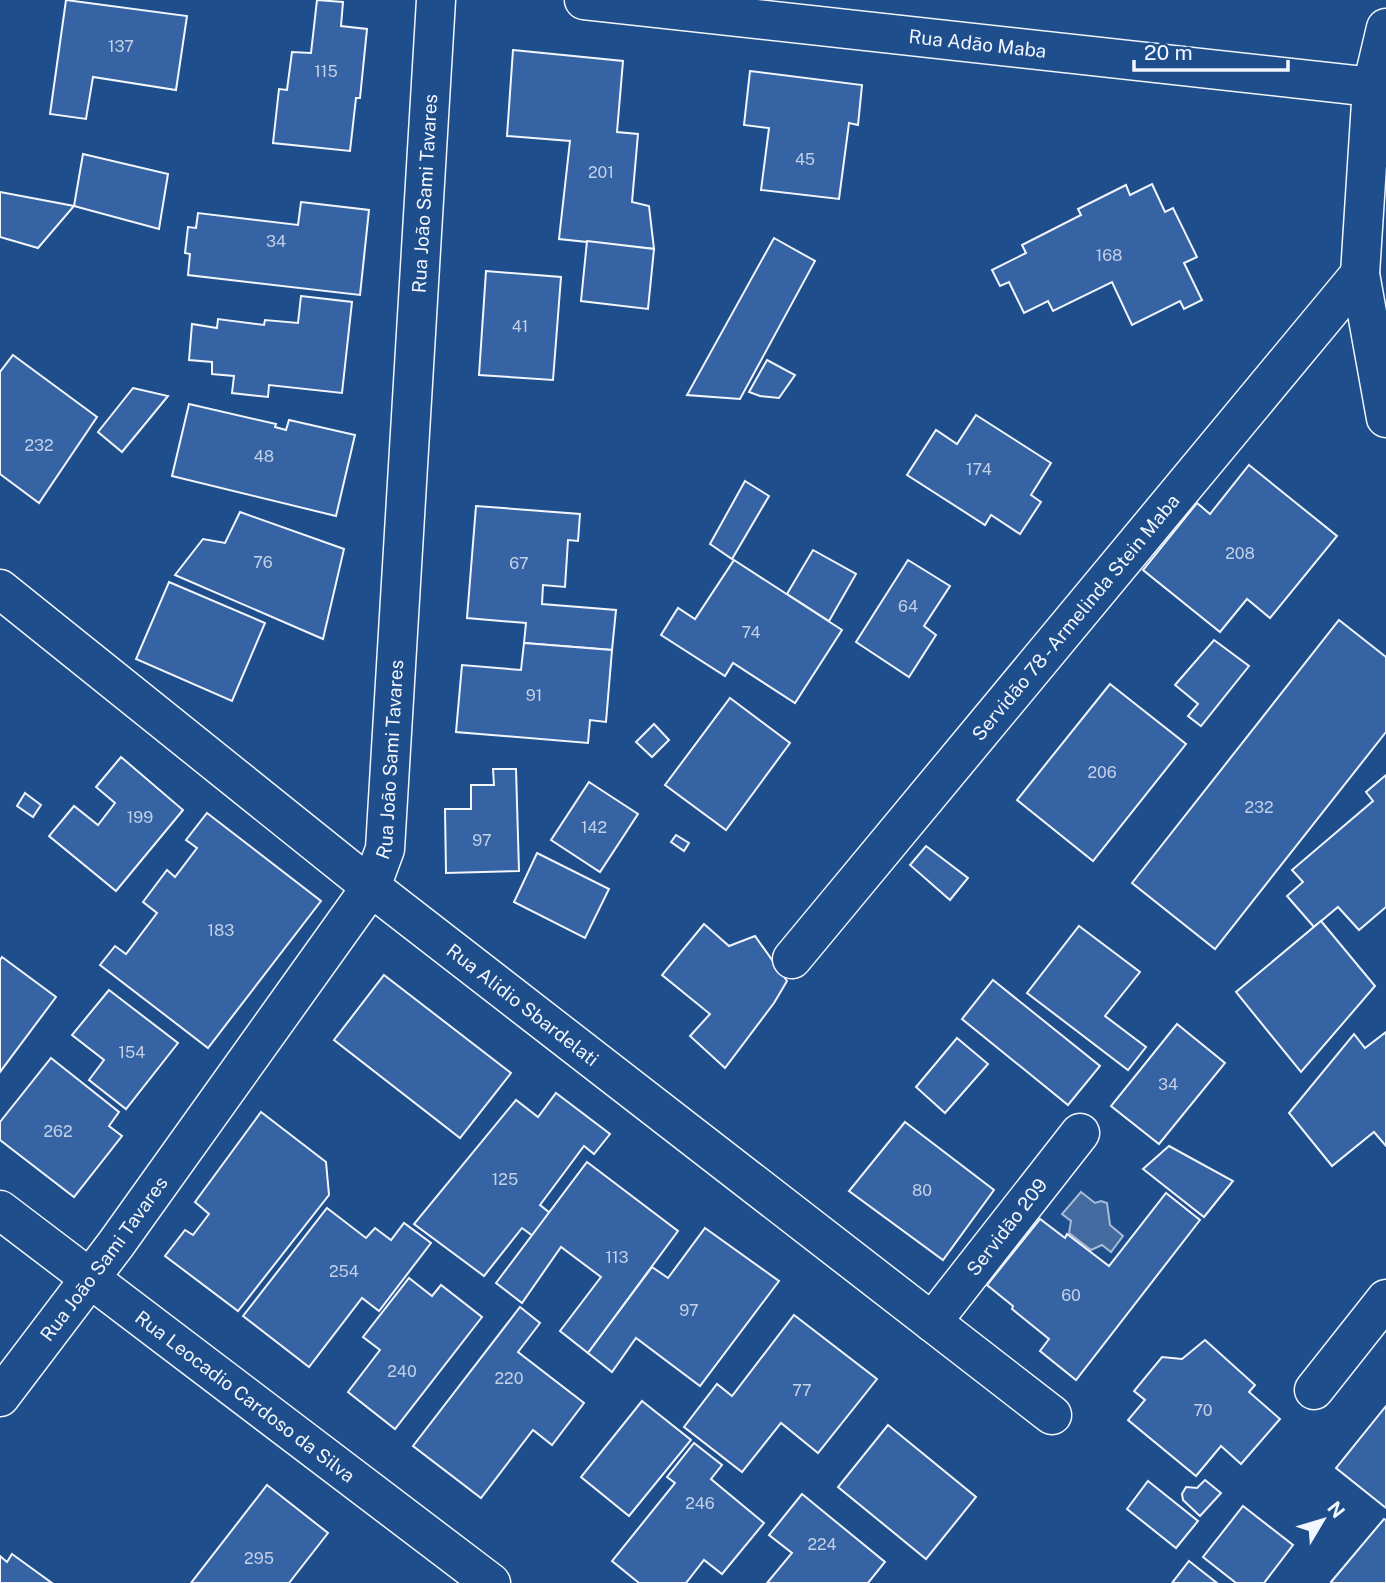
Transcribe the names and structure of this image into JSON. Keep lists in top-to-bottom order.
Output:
{
  "streets": {
    "street": [
      "Rua Adão Maba",
      "Rua João Sami Tavares",
      "Servidão 78 - Armelinda Stein Maba",
      "Rua Alidio Sbardelati",
      "Servidão 209",
      "Rua Leocadio Cardoso da Silva"
    ]
  },
  "crossings": [
    ["Rua João Sami Tavares", "Rua Alidio Sbardelati"],
    ["Rua João Sami Tavares", "Rua Leocadio Cardoso da Silva"],
    ["Rua Alidio Sbardelati", "Servidão 209"]
  ],
  "house_numbers": [
    "137",
    "115",
    "45",
    "201",
    "34",
    "168",
    "41",
    "232",
    "48",
    "174",
    "208",
    "76",
    "67",
    "64",
    "74",
    "91",
    "206",
    "232",
    "199",
    "142",
    "97",
    "183",
    "154",
    "34",
    "262",
    "125",
    "80",
    "113",
    "254",
    "60",
    "97",
    "240",
    "220",
    "77",
    "70",
    "246",
    "224",
    "295"
  ],
  "scale_bar": "20 m",
  "north": "top right"
}
